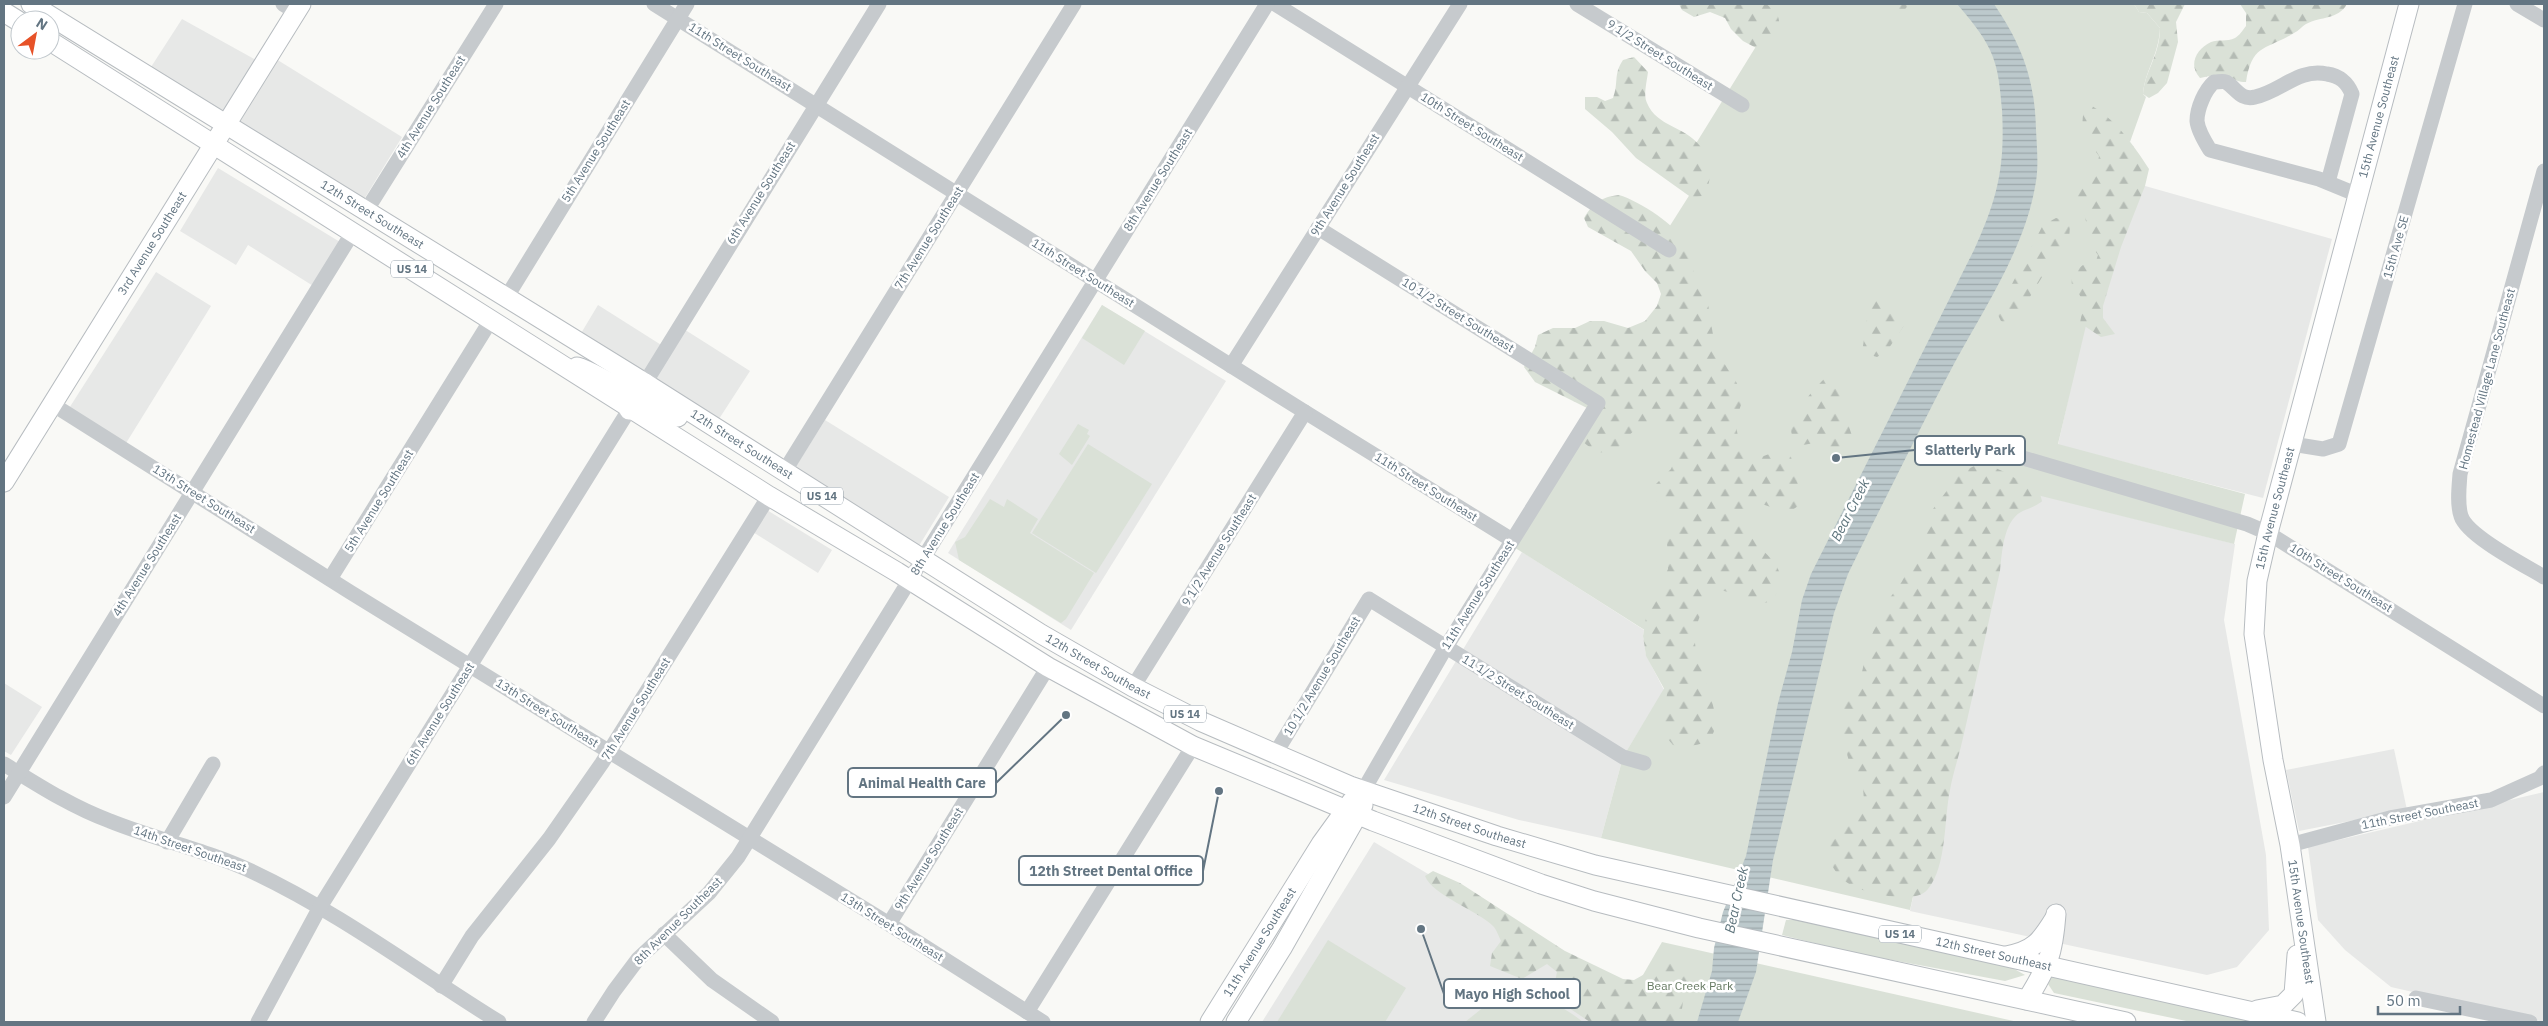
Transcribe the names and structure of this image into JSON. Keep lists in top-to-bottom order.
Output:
{
  "streets": {
    "main road": [
      "15th Avenue Southeast",
      "12th Street Southeast",
      "3rd Avenue Southeast",
      "US 14",
      "11th Avenue Southeast"
    ],
    "street": [
      "9 1/2 Street Southeast",
      "11th Street Southeast",
      "4th Avenue Southeast",
      "10th Street Southeast",
      "5th Avenue Southeast",
      "8th Avenue Southeast",
      "9th Avenue Southeast",
      "6th Avenue Southeast",
      "7th Avenue Southeast",
      "15th Ave SE",
      "10 1/2 Street Southeast",
      "Homestead Village Lane Southeast",
      "13th Street Southeast",
      "9 1/2 Avenue Southeast",
      "10 1/2 Avenue Southeast",
      "11 1/2 Street Southeast",
      "14th Street Southeast"
    ]
  },
  "crossings": [
    ["11th Street Southeast", "15th Avenue Southeast"],
    ["11th Street Southeast", "5th Avenue Southeast"],
    ["11th Street Southeast", "8th Avenue Southeast"],
    ["11th Street Southeast", "9th Avenue Southeast"],
    ["11th Street Southeast", "6th Avenue Southeast"],
    ["11th Street Southeast", "7th Avenue Southeast"],
    ["11th Street Southeast", "9 1/2 Avenue Southeast"],
    ["11th Street Southeast", "11th Avenue Southeast"],
    ["4th Avenue Southeast", "12th Street Southeast"],
    ["4th Avenue Southeast", "13th Street Southeast"],
    ["4th Avenue Southeast", "14th Street Southeast"],
    ["15th Avenue Southeast", "10th Street Southeast"],
    ["15th Avenue Southeast", "15th Ave SE"],
    ["10th Street Southeast", "9th Avenue Southeast"],
    ["5th Avenue Southeast", "12th Street Southeast"],
    ["5th Avenue Southeast", "13th Street Southeast"],
    ["8th Avenue Southeast", "12th Street Southeast"],
    ["8th Avenue Southeast", "13th Street Southeast"],
    ["9th Avenue Southeast", "12th Street Southeast"],
    ["9th Avenue Southeast", "10 1/2 Street Southeast"],
    ["9th Avenue Southeast", "13th Street Southeast"],
    ["6th Avenue Southeast", "12th Street Southeast"],
    ["6th Avenue Southeast", "13th Street Southeast"],
    ["6th Avenue Southeast", "14th Street Southeast"],
    ["12th Street Southeast", "7th Avenue Southeast"],
    ["12th Street Southeast", "3rd Avenue Southeast"],
    ["12th Street Southeast", "9 1/2 Avenue Southeast"],
    ["12th Street Southeast", "11th Avenue Southeast"],
    ["12th Street Southeast", "10 1/2 Avenue Southeast"],
    ["7th Avenue Southeast", "13th Street Southeast"],
    ["7th Avenue Southeast", "14th Street Southeast"],
    ["3rd Avenue Southeast", "13th Street Southeast"],
    ["10 1/2 Street Southeast", "11th Avenue Southeast"],
    ["11th Avenue Southeast", "11 1/2 Street Southeast"],
    ["10 1/2 Avenue Southeast", "11 1/2 Street Southeast"]
  ],
  "water": ["Bear Creek"],
  "parks": ["Bear Creek Park"],
  "places": [
    "Slatterly Park",
    "Animal Health Care",
    "12th Street Dental Office",
    "Mayo High School"
  ],
  "scale_bar": "50 m",
  "north": "top right"
}
